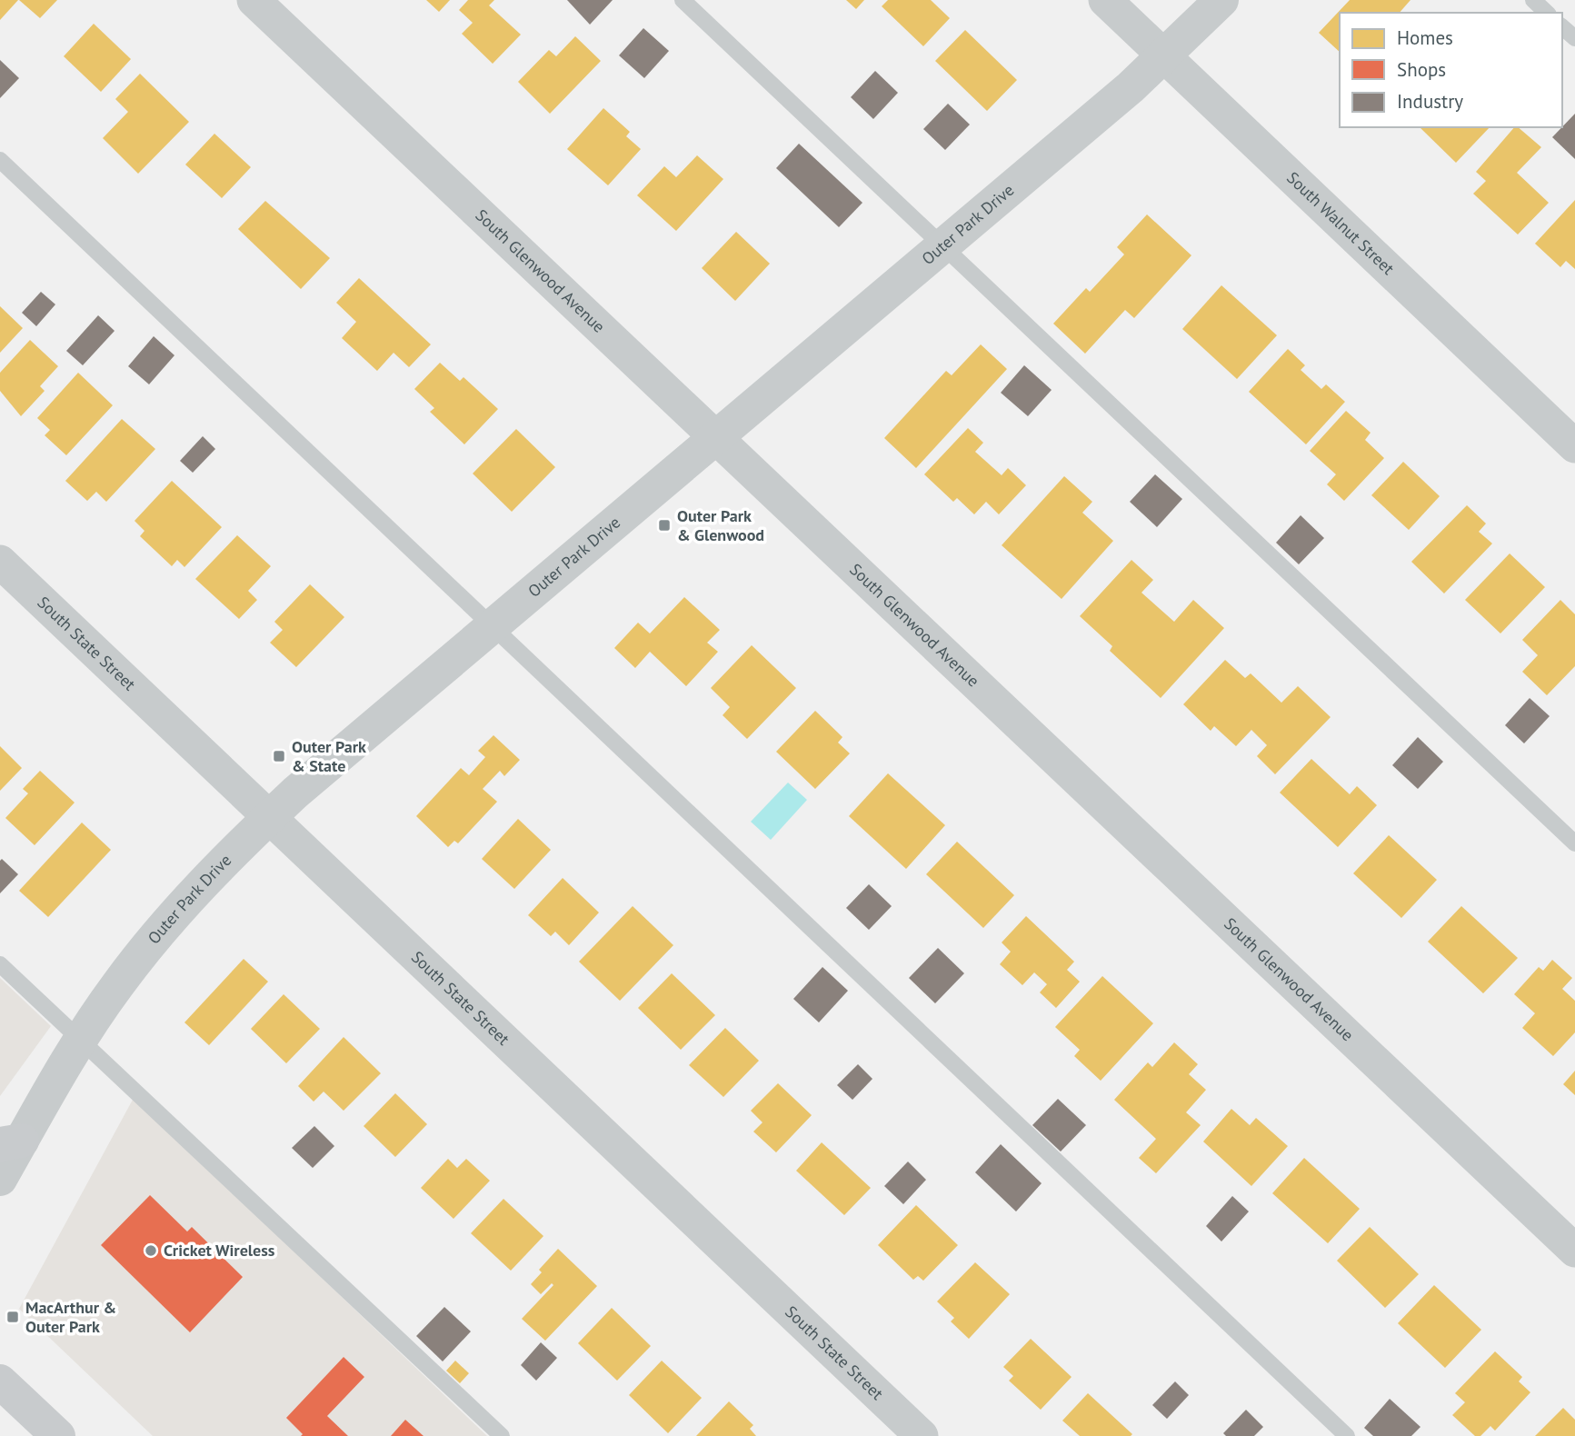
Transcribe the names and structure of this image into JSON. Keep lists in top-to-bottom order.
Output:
{
  "streets": {
    "street": [
      "South Walnut Street",
      "Outer Park Drive",
      "South Glenwood Avenue",
      "South State Street"
    ]
  },
  "crossings": [
    ["South Walnut Street", "Outer Park Drive"],
    ["Outer Park Drive", "South Glenwood Avenue"],
    ["Outer Park Drive", "South State Street"]
  ],
  "places": {
    "transit": ["Outer Park & Glenwood", "Outer Park & State", "MacArthur & Outer Park"],
    "other": ["Cricket Wireless"]
  },
  "legend": ["Homes", "Shops", "Industry"]
}
